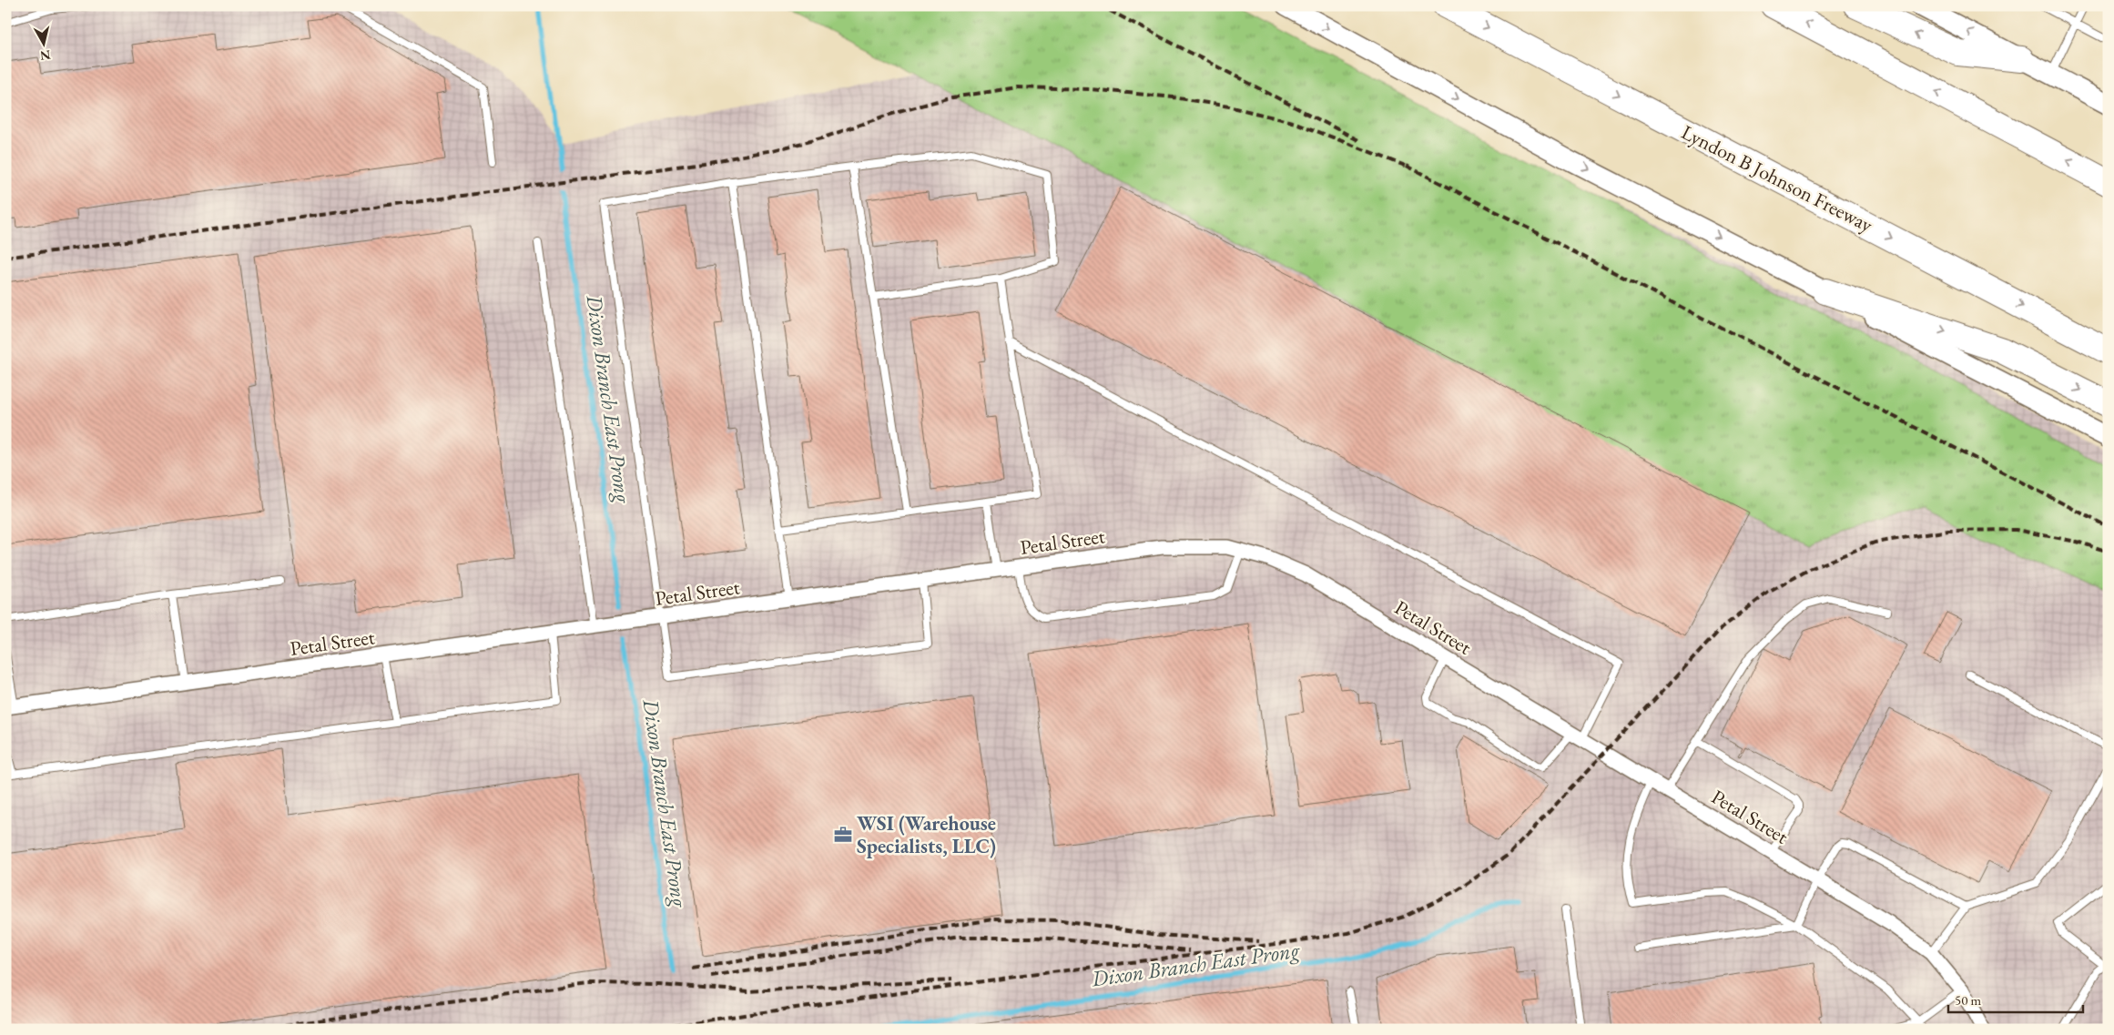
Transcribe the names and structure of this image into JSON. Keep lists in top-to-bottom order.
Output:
{
  "streets": {
    "highway": ["Lyndon B Johnson Freeway"],
    "street": ["Petal Street"]
  },
  "water": ["Dixon Branch East Prong"],
  "places": {
    "office": ["WSI (Warehouse Specialists, LLC)"]
  },
  "scale_bar": "50 m",
  "north": "bottom"
}
